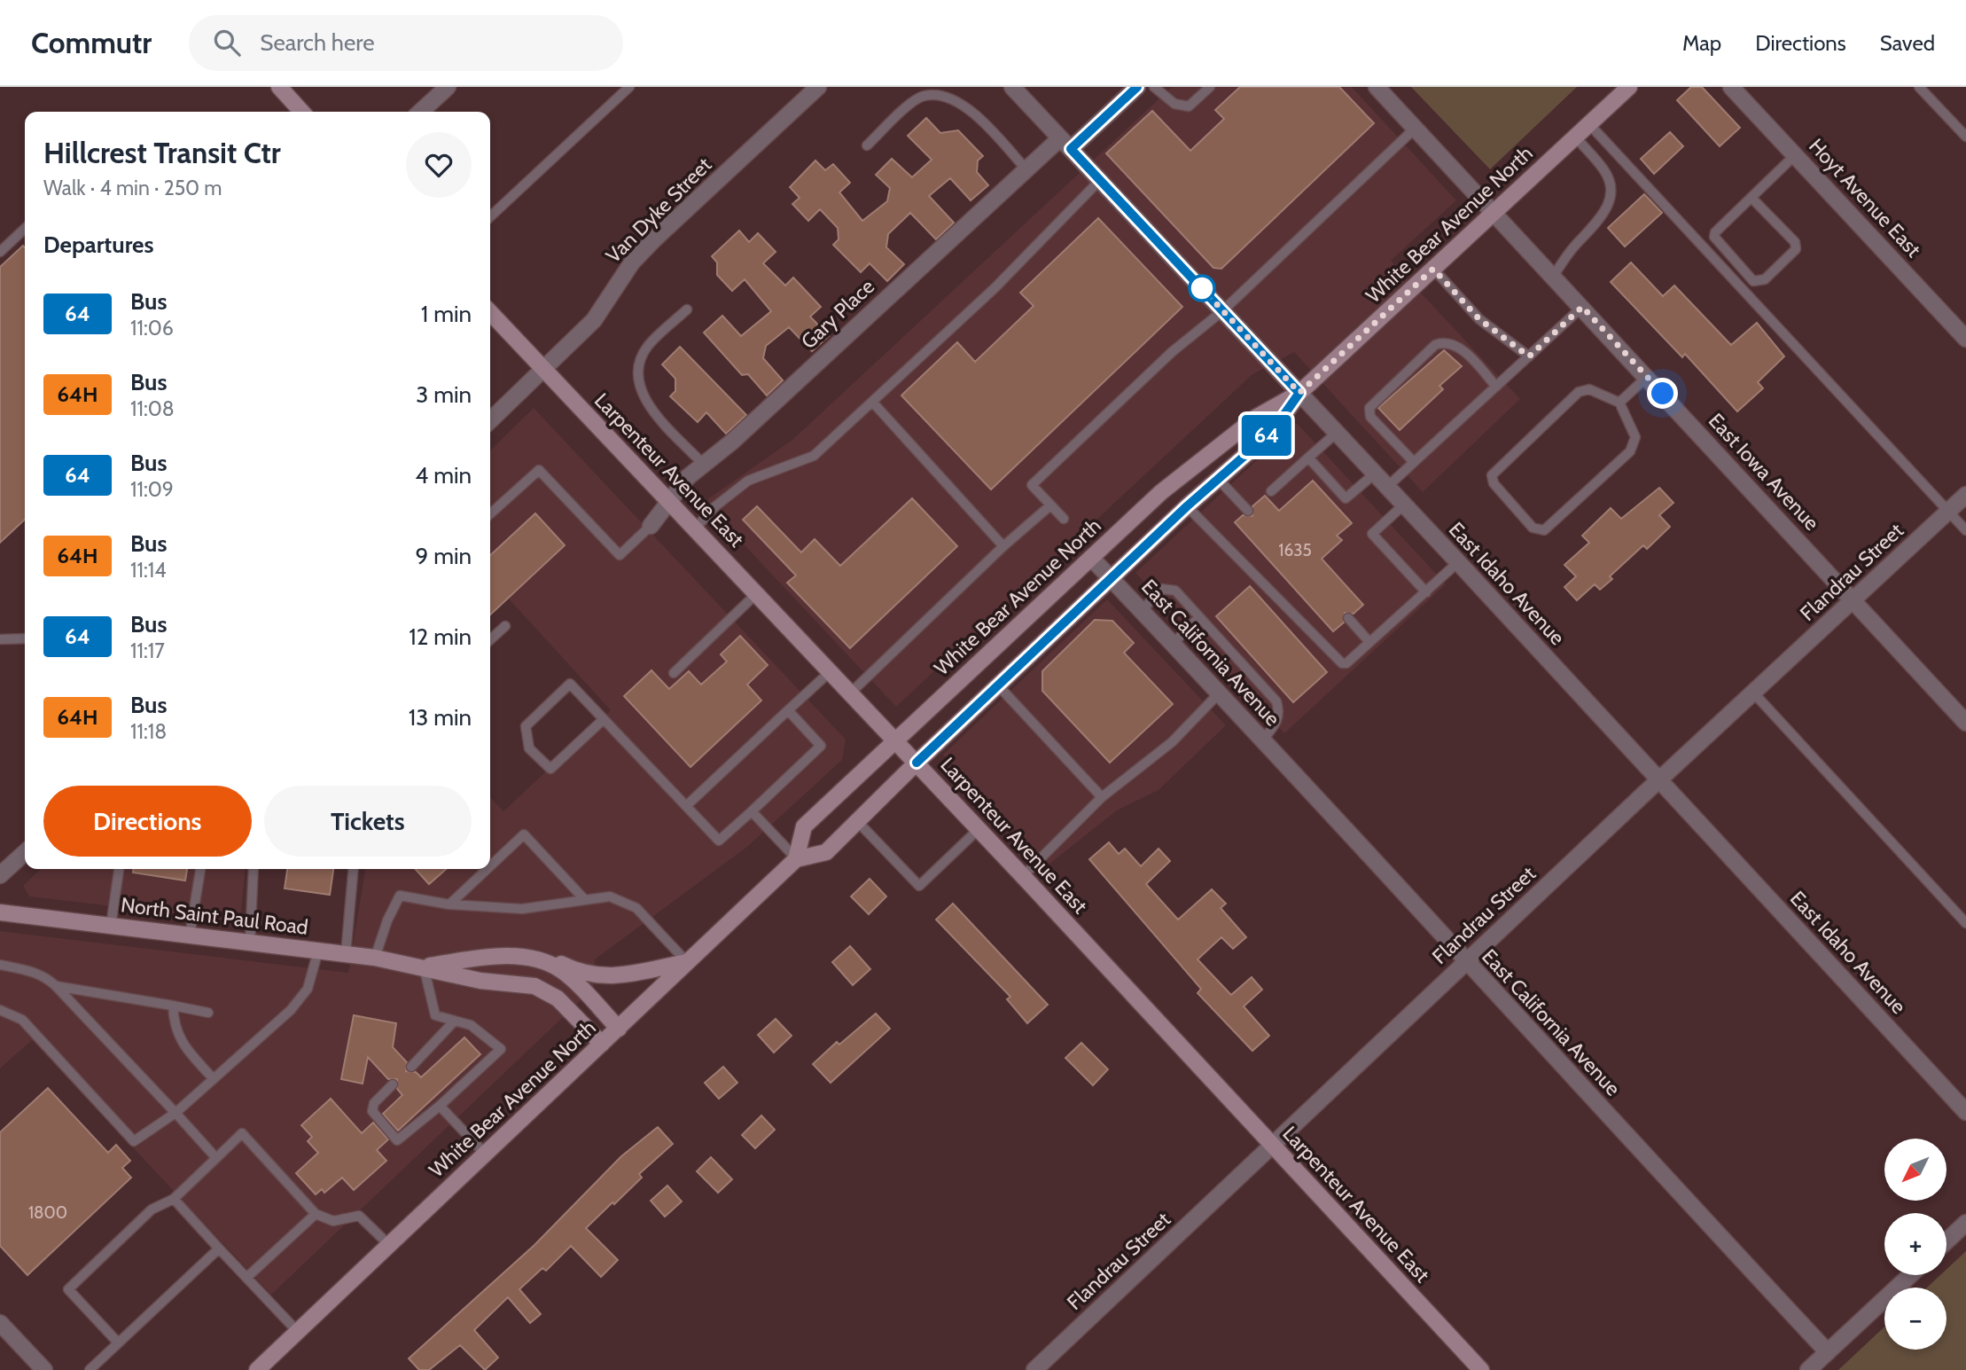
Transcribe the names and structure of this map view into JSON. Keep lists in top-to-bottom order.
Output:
{
  "streets": {
    "main road": ["White Bear Avenue North", "Larpenteur Avenue East", "North Saint Paul Road"],
    "street": [
      "Hoyt Avenue East",
      "Van Dyke Street",
      "Gary Place",
      "East Iowa Avenue",
      "Flandrau Street",
      "East Idaho Avenue",
      "East California Avenue"
    ]
  },
  "crossings": [
    ["Van Dyke Street", "Larpenteur Avenue East"],
    ["White Bear Avenue North", "Larpenteur Avenue East"],
    ["White Bear Avenue North", "East Iowa Avenue"],
    ["White Bear Avenue North", "East Idaho Avenue"],
    ["White Bear Avenue North", "East California Avenue"],
    ["White Bear Avenue North", "North Saint Paul Road"],
    ["Gary Place", "Larpenteur Avenue East"],
    ["Gary Place", "East Idaho Avenue"],
    ["Larpenteur Avenue East", "Flandrau Street"],
    ["East Iowa Avenue", "Flandrau Street"],
    ["Flandrau Street", "East Idaho Avenue"],
    ["Flandrau Street", "East California Avenue"]
  ],
  "lines": ["bus line 64"],
  "house_numbers": ["1635", "1800"],
  "north": "bottom left",
  "page": {
    "header": "Commutr",
    "search": "Search here",
    "nav": ["Map", "Directions", "Saved"],
    "on_map": "64",
    "heading": [
      ["Hillcrest Transit Ctr", "Walk · 4 min · 250 m"],
      "Departures"
    ],
    "list": [
      {
        "mark": "64",
        "name": "Bus",
        "note": "11:06",
        "value": "1 min"
      },
      {
        "mark": "64H",
        "name": "Bus",
        "note": "11:08",
        "value": "3 min"
      },
      {
        "mark": "64",
        "name": "Bus",
        "note": "11:09",
        "value": "4 min"
      },
      {
        "mark": "64H",
        "name": "Bus",
        "note": "11:14",
        "value": "9 min"
      },
      {
        "mark": "64",
        "name": "Bus",
        "note": "11:17",
        "value": "12 min"
      },
      {
        "mark": "64H",
        "name": "Bus",
        "note": "11:18",
        "value": "13 min"
      }
    ],
    "buttons": ["Directions", "Tickets"],
    "map_buttons": ["+", "−"]
  }
}
